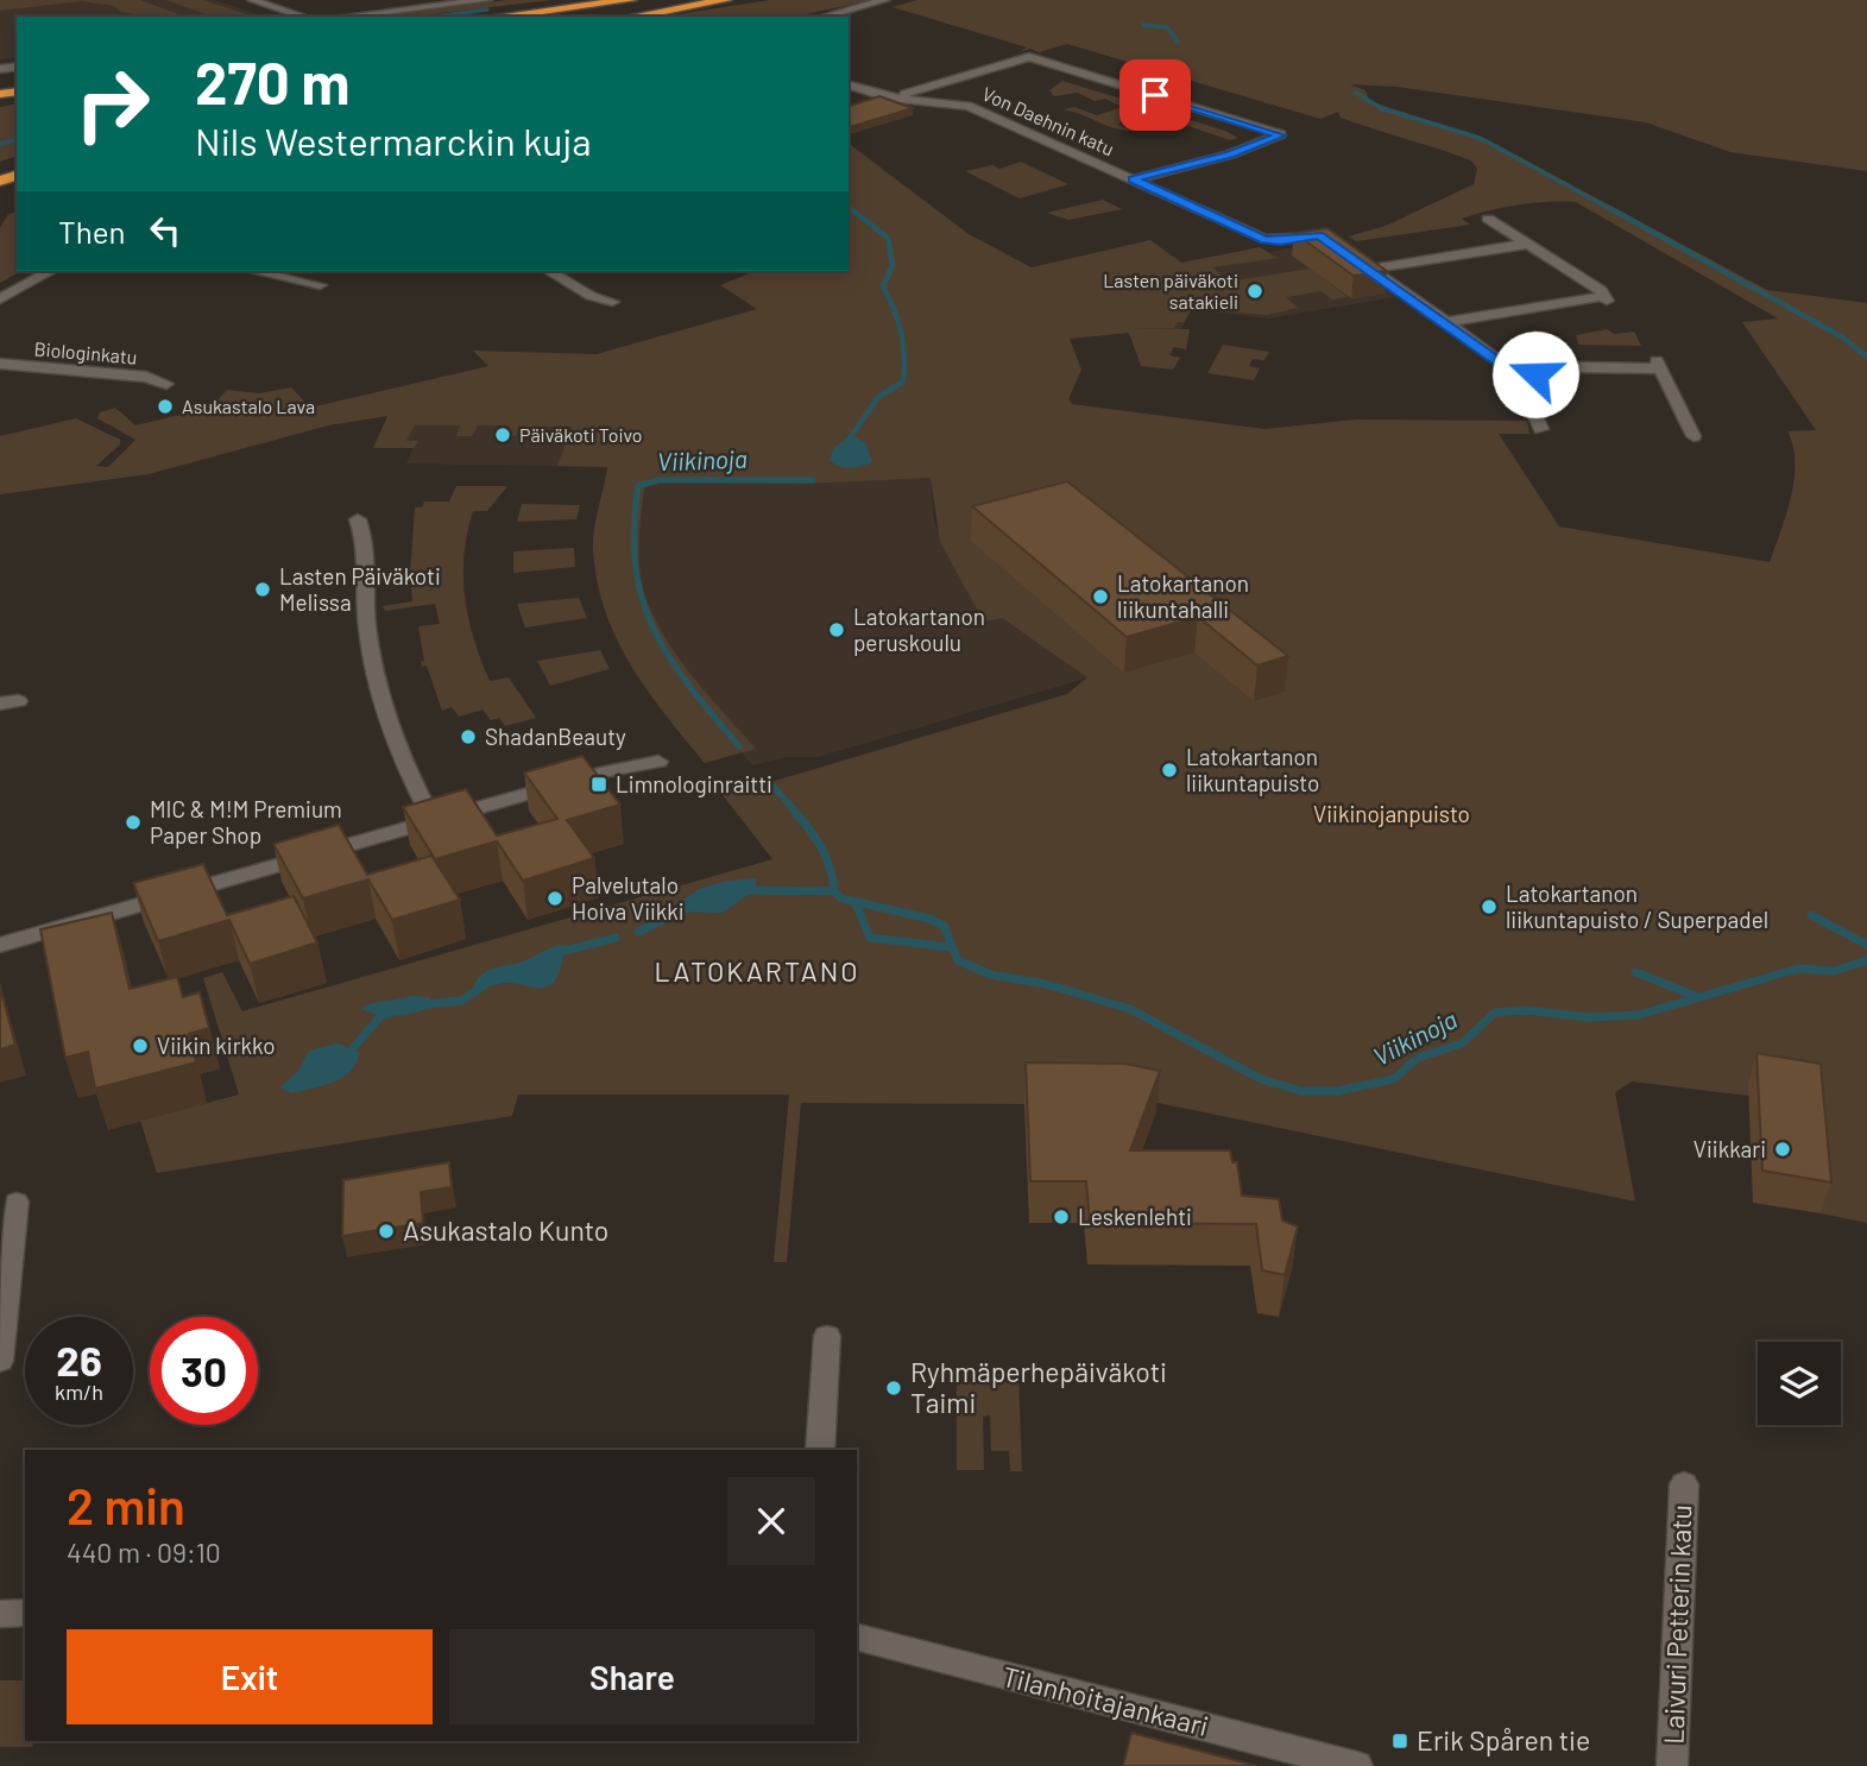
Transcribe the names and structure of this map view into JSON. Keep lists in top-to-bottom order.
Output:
{
  "streets": {
    "street": [
      "Von Daehnin katu",
      "Biologinkatu",
      "Laivuri Petterin katu",
      "Tilanhoitajankaari"
    ]
  },
  "districts": ["LATOKARTANO"],
  "water": ["Viikinoja"],
  "parks": ["Viikinojanpuisto"],
  "places": {
    "other": [
      "Lasten päiväkoti satakieli",
      "Asukastalo Lava",
      "Päiväkoti Toivo",
      "Lasten Päiväkoti Melissa",
      "Latokartanon liikuntahalli",
      "Latokartanon peruskoulu",
      "ShadanBeauty",
      "Latokartanon liikuntapuisto",
      "MIC & M!M Premium Paper Shop",
      "Palvelutalo Hoiva Viikki",
      "Latokartanon liikuntapuisto / Superpadel",
      "Viikin kirkko",
      "Viikkari",
      "Leskenlehti",
      "Asukastalo Kunto",
      "Ryhmäperhepäiväkoti Taimi"
    ],
    "transit": ["Limnologinraitti", "Erik Spåren tie"]
  },
  "page": {
    "turn": ["270 m", "Nils Westermarckin kuja"],
    "then": "Then",
    "speed": "26 km/h",
    "limit": "30",
    "heading": ["2 min", "440 m · 09:10"],
    "buttons": ["Exit", "Share"]
  }
}
